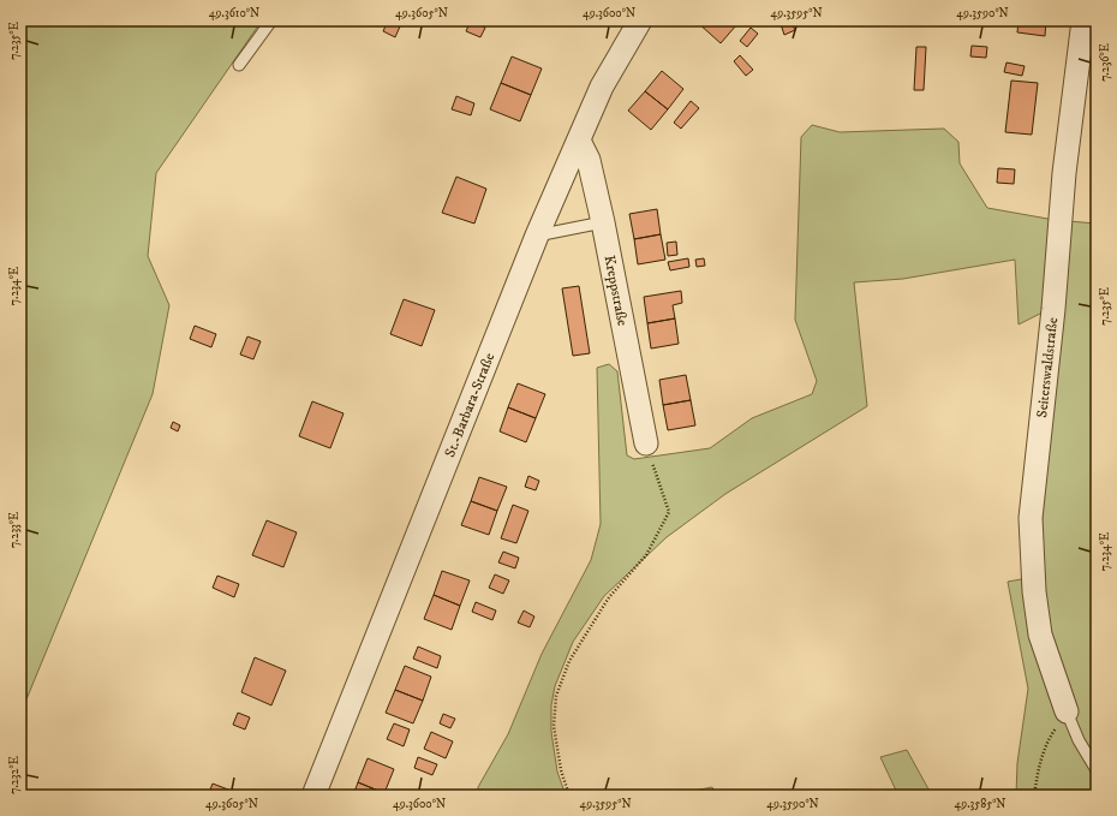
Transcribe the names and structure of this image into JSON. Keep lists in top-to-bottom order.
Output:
{
  "streets": {
    "street": ["Kreppstraße", "Seiterswaldstraße", "St.-Barbara-Straße"]
  },
  "crossings": [
    ["Kreppstraße", "St.-Barbara-Straße"]
  ],
  "coordinates": [
    "49.3610°N",
    "49.3605°N",
    "49.3600°N",
    "49.3595°N",
    "49.3590°N",
    "7.235°E",
    "7.236°E",
    "7.234°E",
    "7.233°E",
    "7.232°E",
    "49.3585°N"
  ]
}
